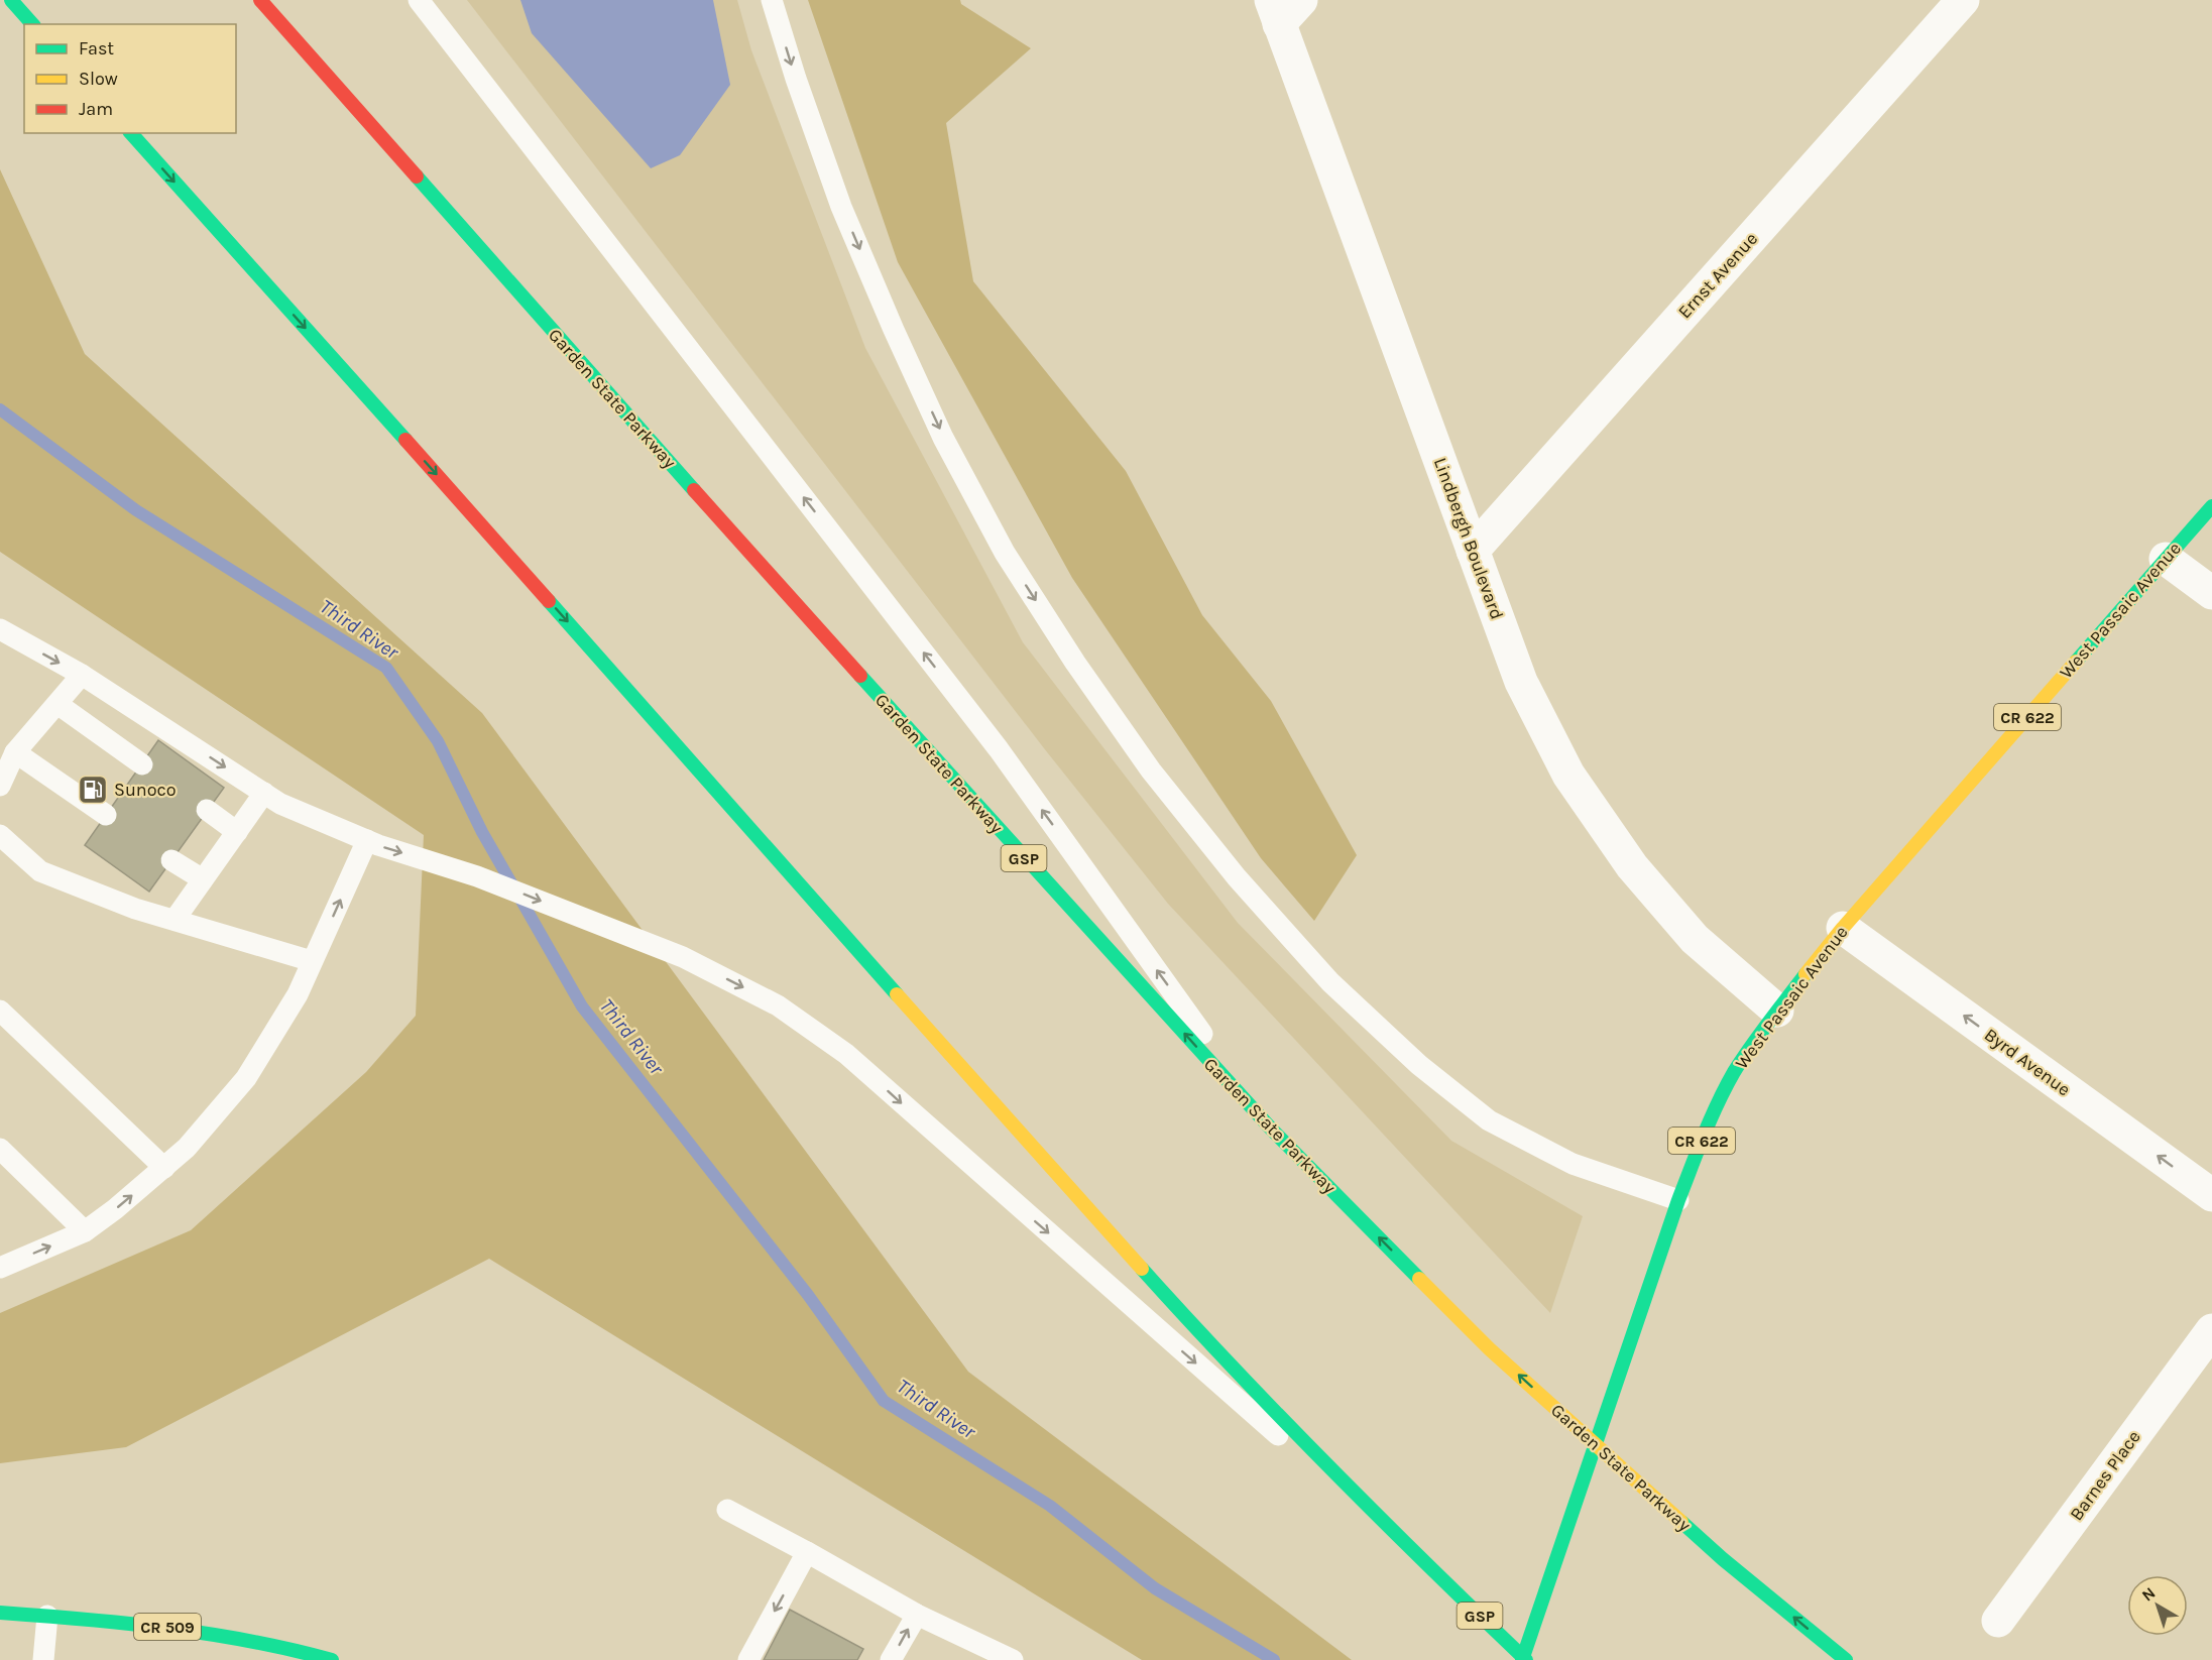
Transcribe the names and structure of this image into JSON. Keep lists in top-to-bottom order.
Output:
{
  "streets": {
    "main road": [
      "Garden State Parkway",
      "West Passaic Avenue",
      "CR 622",
      "GSP",
      "CR 509"
    ],
    "street": [
      "Ernst Avenue",
      "Lindbergh Boulevard",
      "Byrd Avenue",
      "Barnes Place"
    ]
  },
  "crossings": [
    ["Ernst Avenue", "Lindbergh Boulevard"],
    ["Lindbergh Boulevard", "West Passaic Avenue"],
    ["West Passaic Avenue", "GSP"],
    ["West Passaic Avenue", "Byrd Avenue"]
  ],
  "one_way": ["Garden State Parkway", "Byrd Avenue"],
  "water": ["Third River"],
  "places": {
    "fuel station": ["Sunoco"]
  },
  "legend": ["Fast", "Slow", "Jam"],
  "north": "top left"
}
